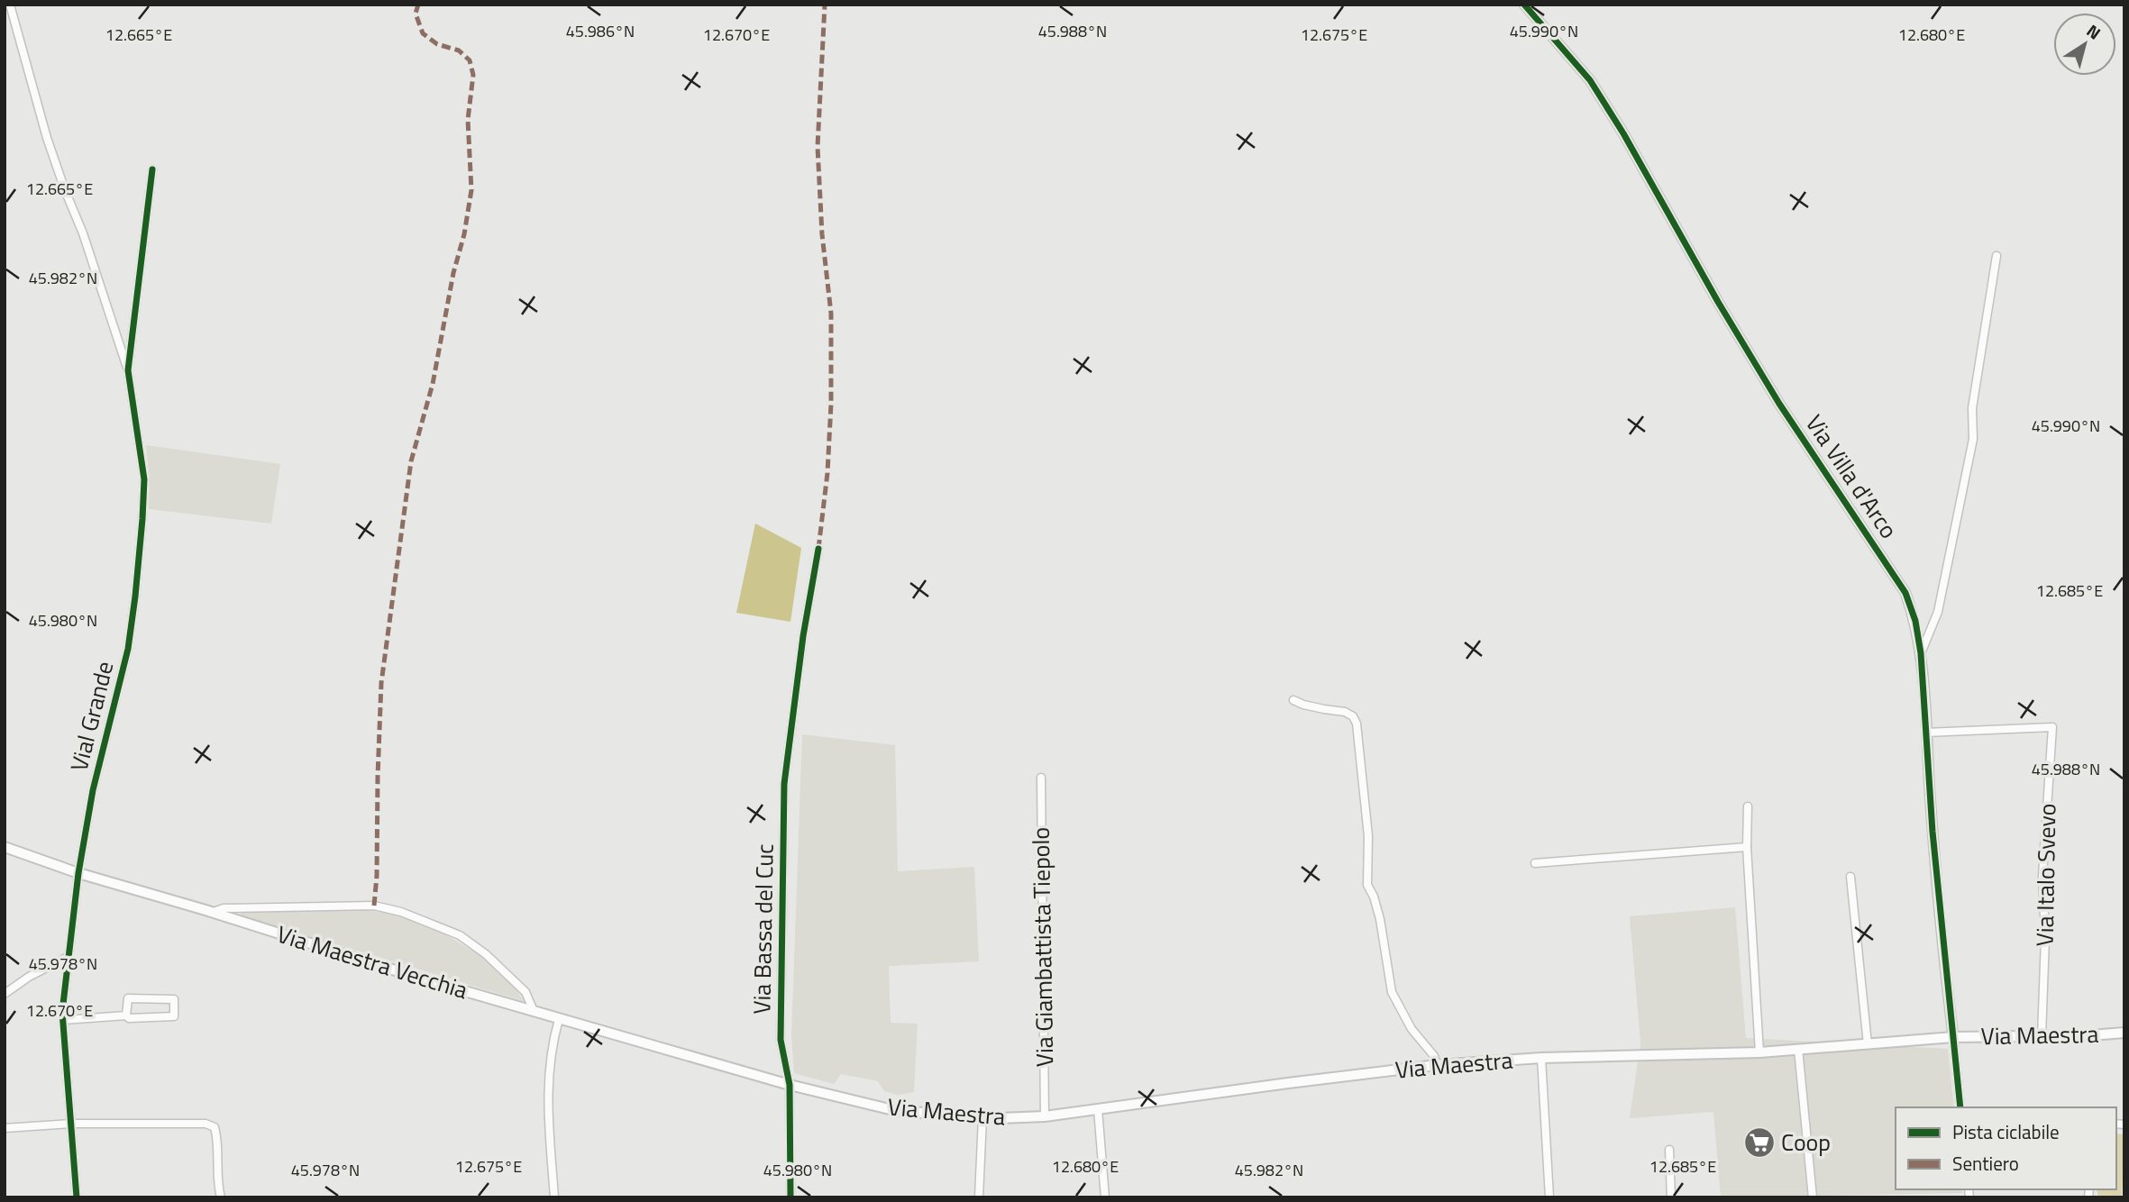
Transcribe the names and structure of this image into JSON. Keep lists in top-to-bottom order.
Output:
{
  "streets": {
    "main road": ["Via Maestra Vecchia", "Via Maestra"],
    "street": [
      "Via Villa d'Arco",
      "Vial Grande",
      "Via Italo Svevo",
      "Via Bassa del Cuc",
      "Via Giambattista Tiepolo"
    ]
  },
  "crossings": [
    ["Via Villa d'Arco", "Via Italo Svevo"],
    ["Via Villa d'Arco", "Via Maestra"],
    ["Vial Grande", "Via Maestra Vecchia"],
    ["Via Italo Svevo", "Via Maestra"],
    ["Via Bassa del Cuc", "Via Maestra Vecchia"],
    ["Via Bassa del Cuc", "Via Maestra"],
    ["Via Giambattista Tiepolo", "Via Maestra"],
    ["Via Maestra Vecchia", "Via Maestra"]
  ],
  "places": {
    "supermarket": ["Coop"]
  },
  "legend": ["Pista ciclabile", "Sentiero"],
  "north": "top right",
  "coordinates": [
    "45.986°N",
    "45.990°N",
    "45.988°N",
    "12.665°E",
    "12.670°E",
    "12.675°E",
    "12.680°E",
    "45.982°N",
    "12.685°E",
    "45.980°N",
    "45.978°N"
  ]
}
